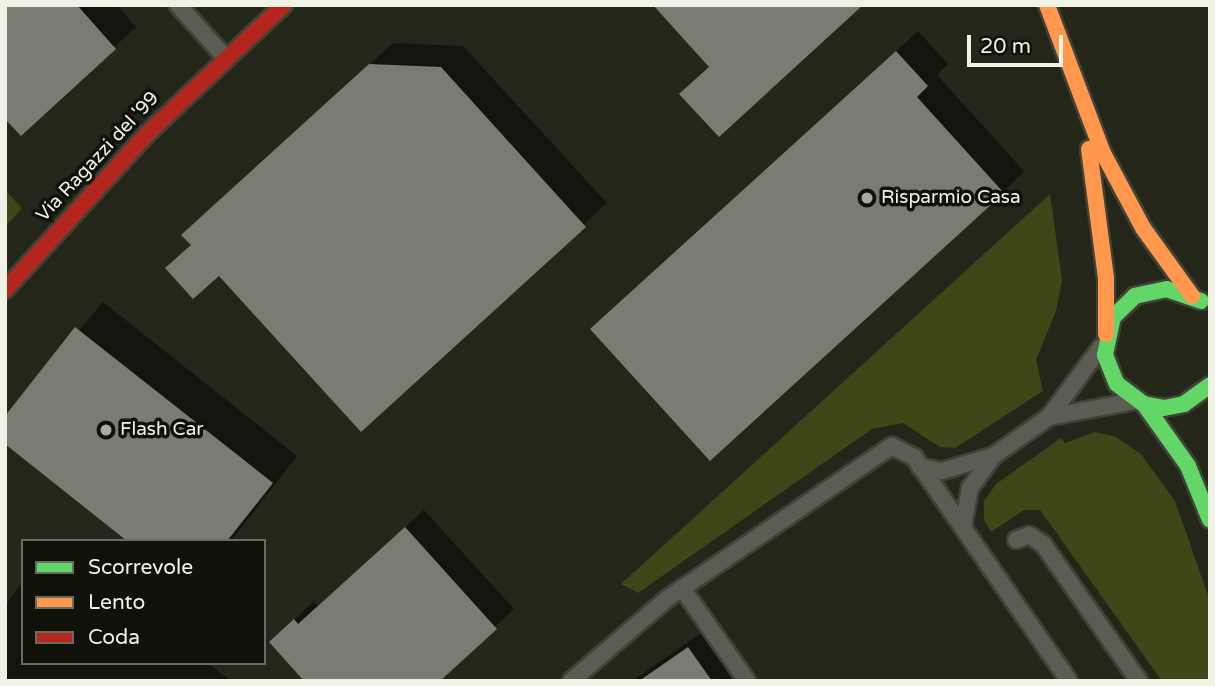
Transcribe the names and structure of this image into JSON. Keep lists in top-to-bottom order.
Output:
{
  "streets": {
    "main road": ["Via Ragazzi del '99"]
  },
  "places": ["Risparmio Casa", "Flash Car"],
  "legend": ["Scorrevole", "Lento", "Coda"],
  "scale_bar": "20 m"
}
